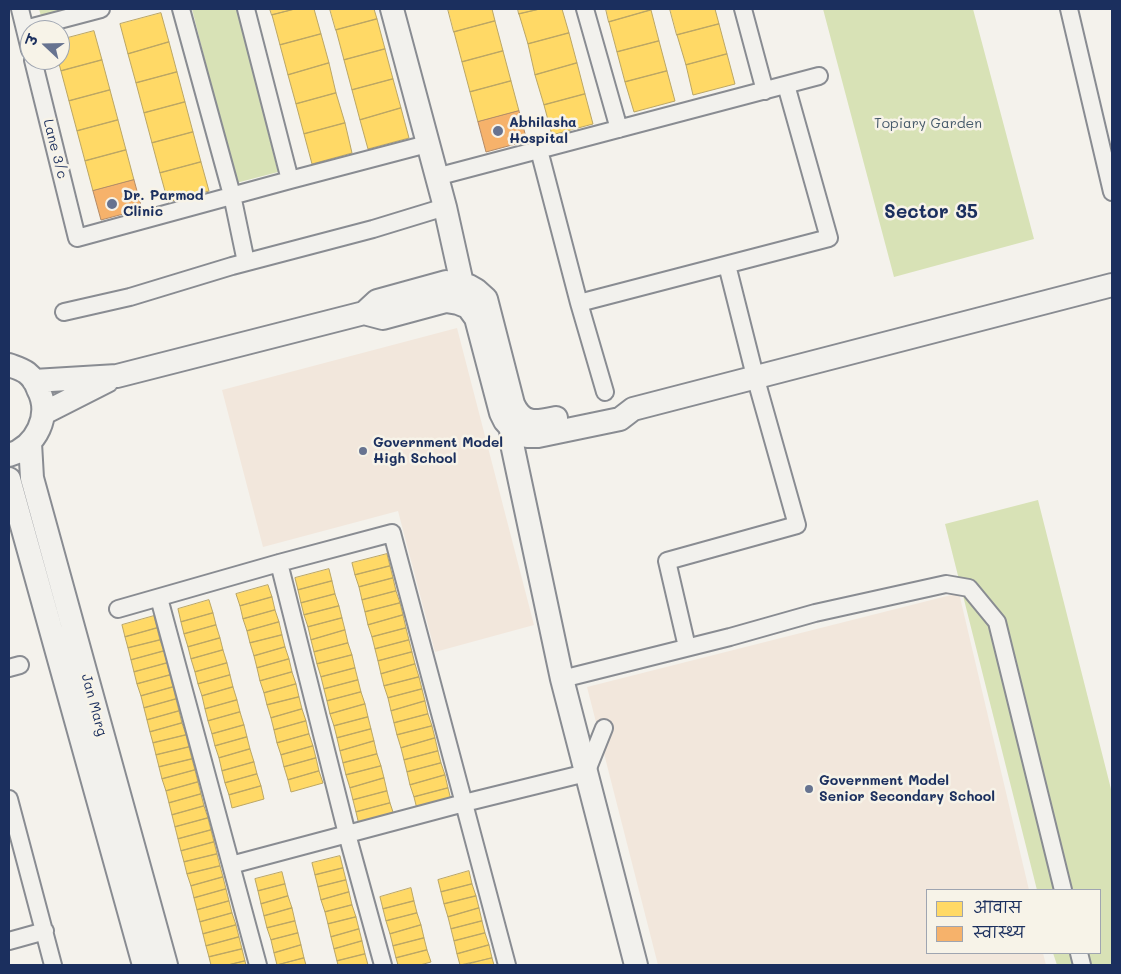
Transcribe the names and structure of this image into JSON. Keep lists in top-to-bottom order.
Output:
{
  "streets": {
    "street": ["Lane 3/c", "Jan Marg"]
  },
  "districts": ["Sector 35"],
  "parks": ["Topiary Garden"],
  "places": [
    "Abhilasha Hospital",
    "Dr. Parmod Clinic",
    "Government Model High School",
    "Government Model Senior Secondary School"
  ],
  "legend": ["आवास", "स्वास्थ्य"],
  "north": "left"
}
